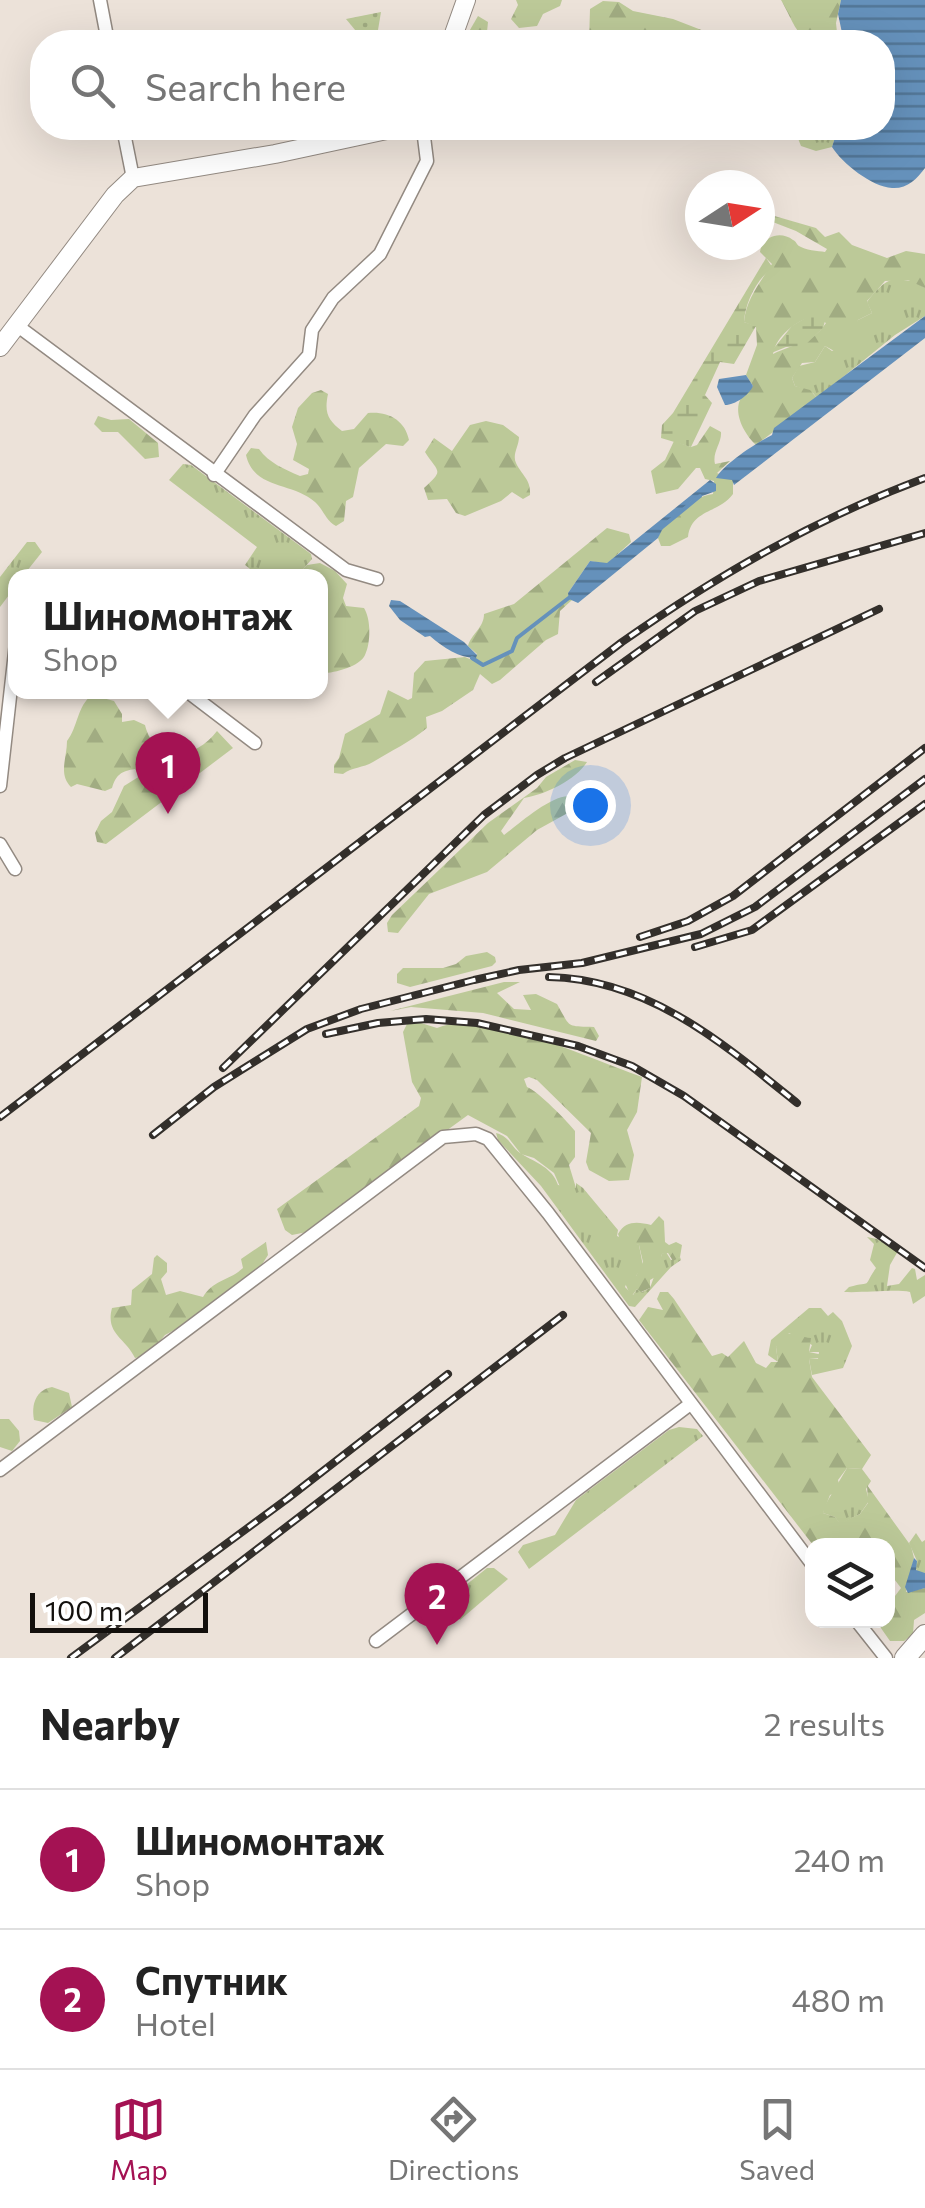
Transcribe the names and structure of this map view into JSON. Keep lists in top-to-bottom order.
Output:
{
  "scale_bar": "100 m",
  "north": "right",
  "page": {
    "search": "Search here",
    "popup": ["Шиномонтаж", "Shop"],
    "pins": ["1", "2"],
    "scale": "100 m",
    "heading": ["Nearby", "2 results"],
    "list": [
      {
        "mark": "1",
        "name": "Шиномонтаж",
        "note": "Shop",
        "value": "240 m"
      },
      {
        "mark": "2",
        "name": "Спутник",
        "note": "Hotel",
        "value": "480 m"
      }
    ],
    "nav": ["Map", "Directions", "Saved"]
  }
}
